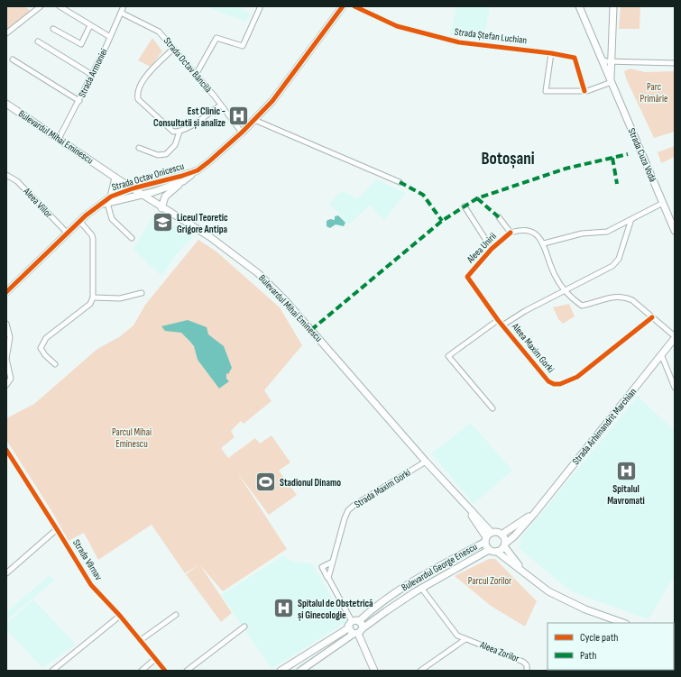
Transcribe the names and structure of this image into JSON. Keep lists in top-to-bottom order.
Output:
{
  "streets": {
    "main road": [
      "Bulevardul Mihai Eminescu",
      "Strada Cuza Vodă",
      "Strada Octav Onicescu",
      "Strada Arhimandrit Marchian",
      "Bulevardul George Enescu"
    ],
    "street": [
      "Strada Ștefan Luchian",
      "Strada Octav Băncilă",
      "Strada Armoniei",
      "Aleea Viilor",
      "Aleea Unirii",
      "Aleea Maxim Gorki",
      "Strada Maxim Gorki",
      "Strada Vârnav",
      "Aleea Zorilor"
    ]
  },
  "crossings": [
    ["Strada Octav Băncilă", "Strada Armoniei"],
    ["Strada Octav Băncilă", "Strada Octav Onicescu"],
    ["Strada Armoniei", "Bulevardul Mihai Eminescu"],
    ["Bulevardul Mihai Eminescu", "Strada Octav Onicescu"],
    ["Bulevardul Mihai Eminescu", "Strada Maxim Gorki"],
    ["Bulevardul Mihai Eminescu", "Bulevardul George Enescu"],
    ["Aleea Unirii", "Aleea Maxim Gorki"],
    ["Bulevardul George Enescu", "Aleea Zorilor"]
  ],
  "districts": ["Botoșani"],
  "parks": ["Parc Primărie", "Parcul Mihai Eminescu", "Parcul Zorilor"],
  "places": {
    "hospital": ["Est Clinic - Consultatii și analize", "Spitalul Mavromati", "Spitalul de Obstetrică și Ginecologie"],
    "school or university": ["Liceul Teoretic Grigore Antipa"],
    "sports": ["Stadionul Dinamo"]
  },
  "legend": ["Cycle path", "Path"]
}
